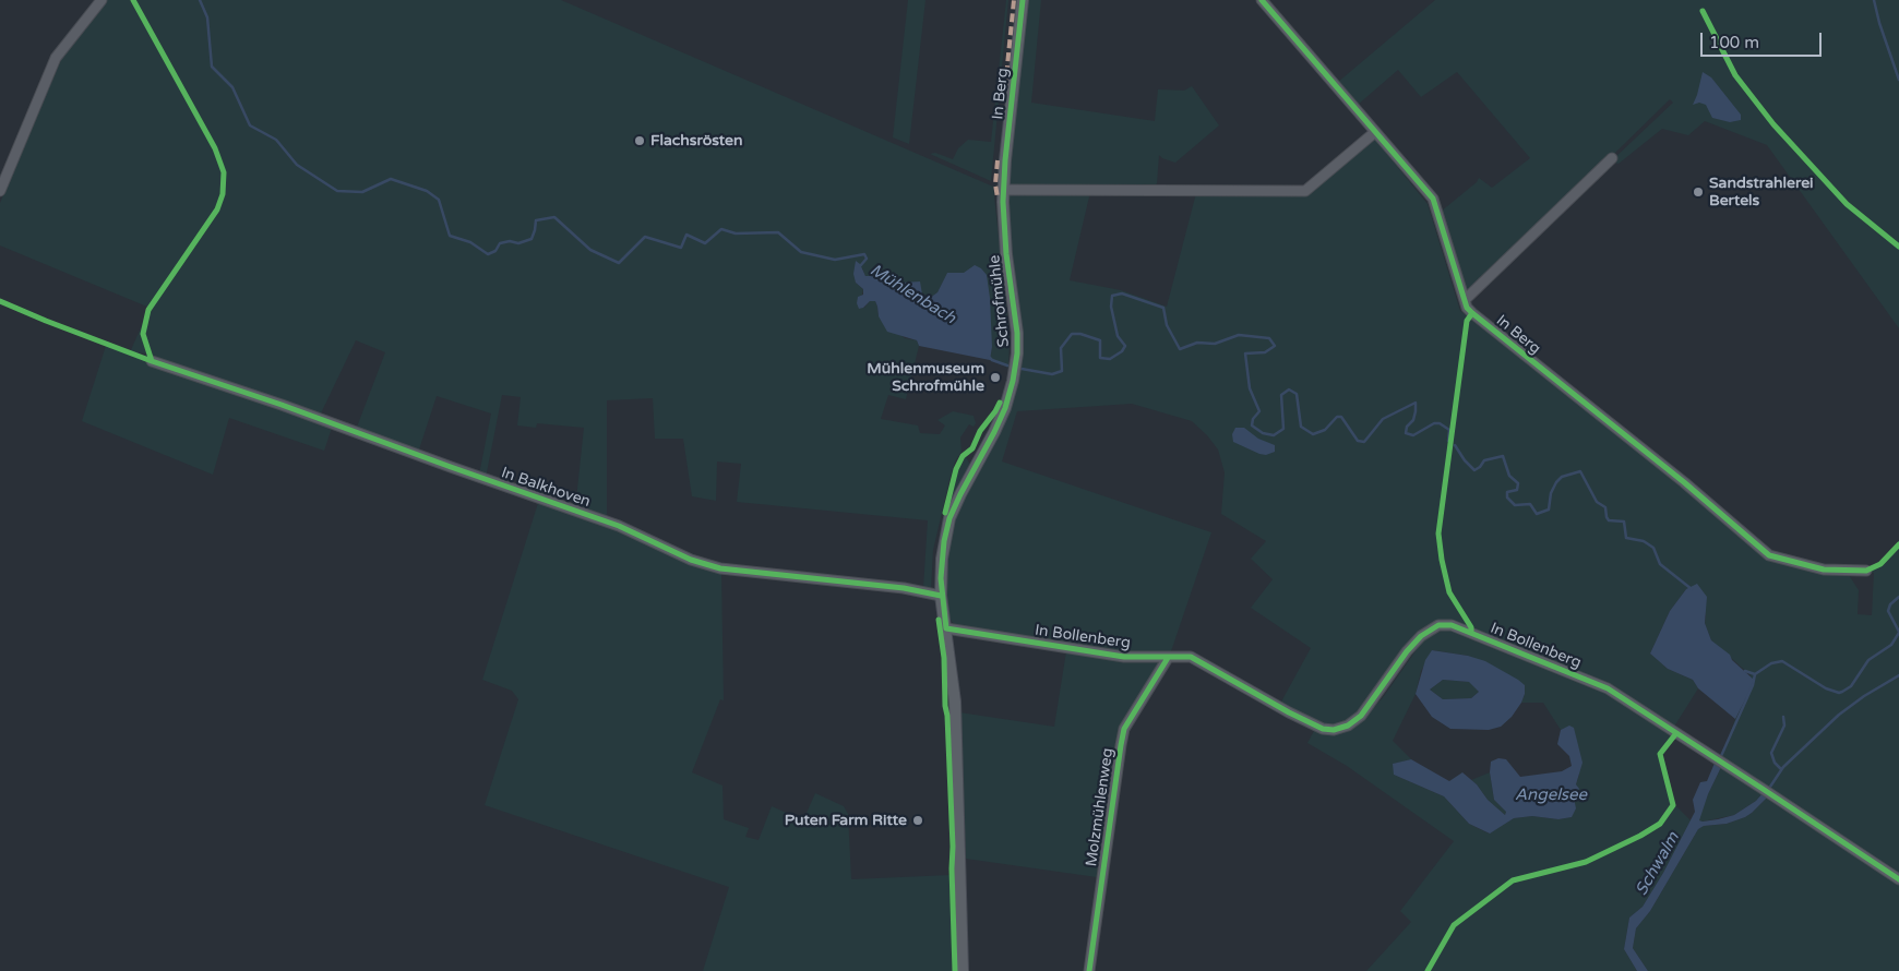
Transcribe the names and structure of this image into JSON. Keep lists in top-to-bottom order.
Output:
{
  "streets": {
    "main road": ["In Berg", "Schrofmühle"],
    "street": ["In Balkhoven", "In Bollenberg", "Molzmühlenweg"]
  },
  "crossings": [
    ["In Berg", "Schrofmühle"],
    ["Schrofmühle", "In Balkhoven"],
    ["Schrofmühle", "In Bollenberg"],
    ["In Bollenberg", "Molzmühlenweg"]
  ],
  "water": ["Mühlenbach", "Angelsee", "Schwalm"],
  "places": [
    "Flachsrösten",
    "Sandstrahlerei Bertels",
    "Mühlenmuseum Schrofmühle",
    "Puten Farm Ritte"
  ],
  "scale_bar": "100 m"
}
